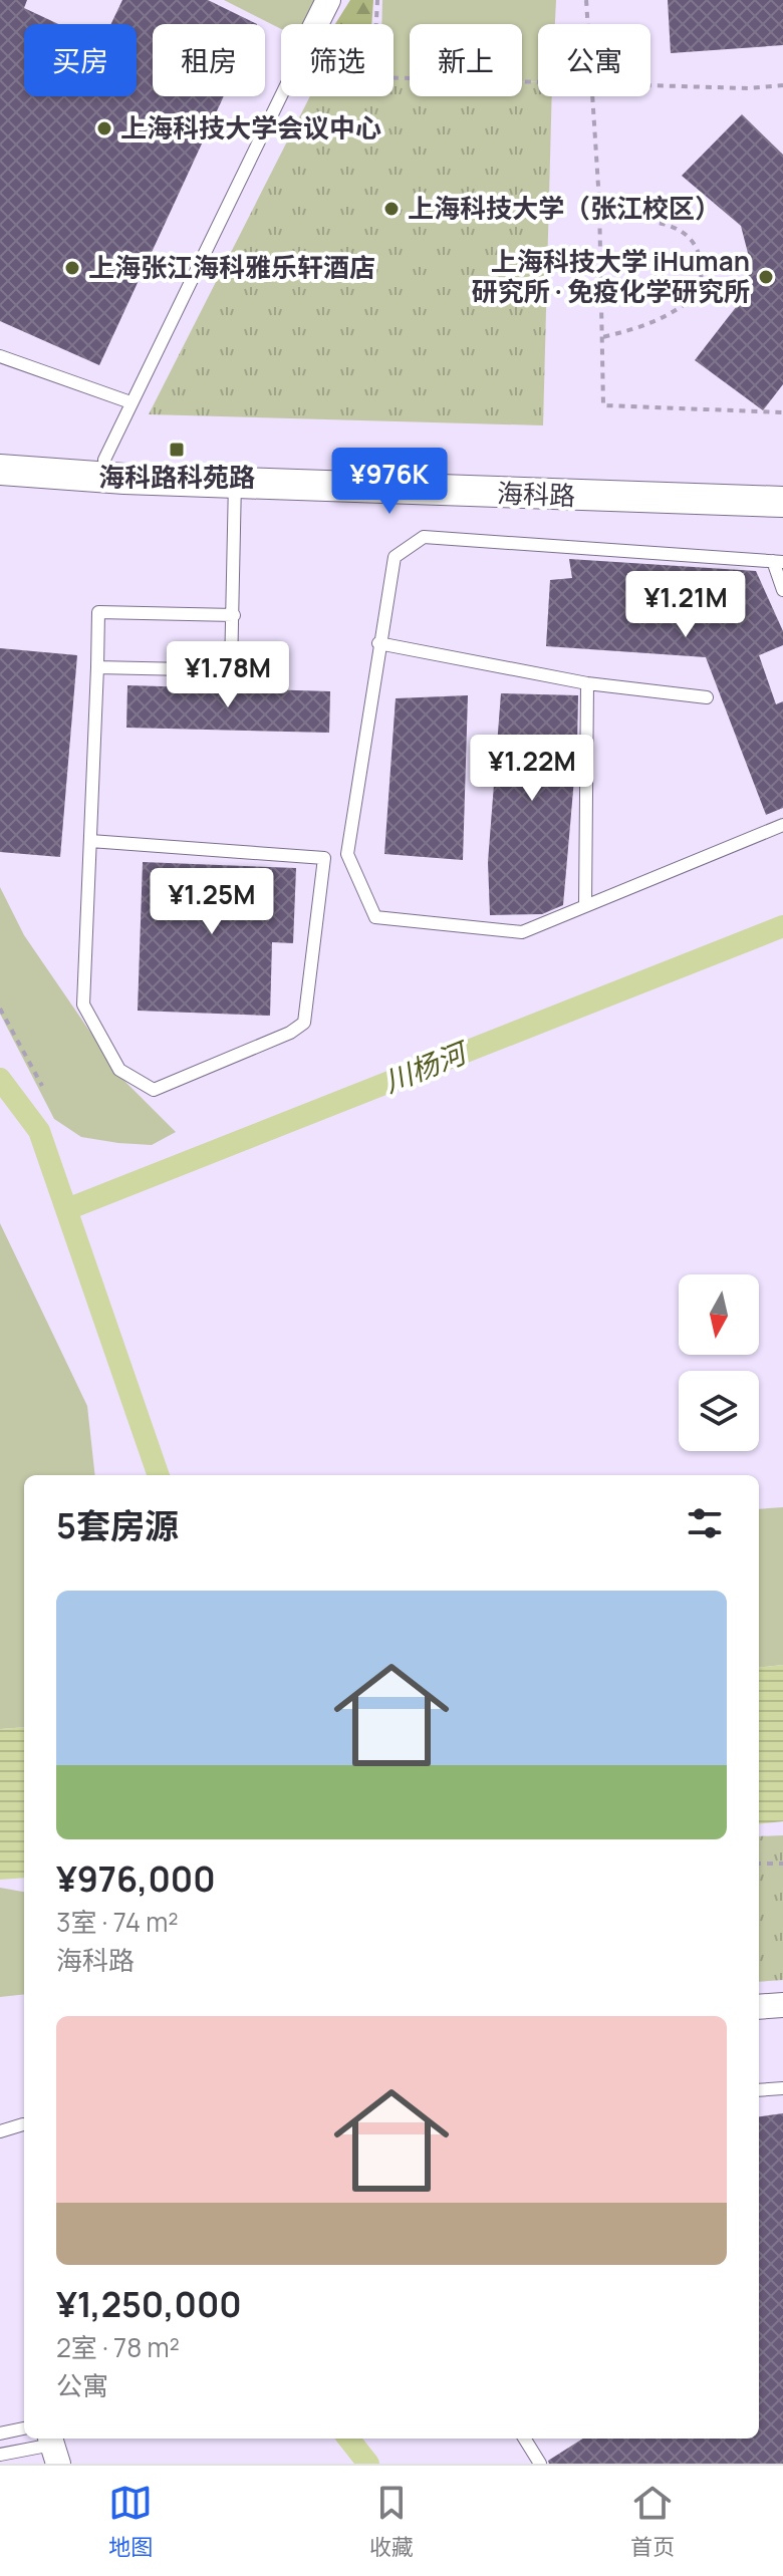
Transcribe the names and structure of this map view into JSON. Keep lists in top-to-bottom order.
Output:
{
  "streets": {
    "street": ["海科路"]
  },
  "water": ["川杨河"],
  "places": {
    "other": [
      "上海科技大学会议中心",
      "上海科技大学（张江校区）",
      "上海张江海科雅乐轩酒店",
      "上海科技大学 iHuman 研究所 · 免疫化学研究所"
    ],
    "transit": ["海科路科苑路"]
  },
  "north": "bottom",
  "page": {
    "chip": [
      "买房",
      "租房",
      "筛选",
      "新上",
      "公寓"
    ],
    "price": [
      "¥976K",
      "¥1.21M",
      "¥1.78M",
      "¥1.22M",
      "¥1.25M"
    ],
    "heading": "5套房源",
    "list": [
      {
        "name": "¥976,000",
        "note": "3室 · 74 m² · 海科路"
      },
      {
        "name": "¥1,250,000",
        "note": "2室 · 78 m² · 公寓"
      }
    ],
    "tabs": ["地图", "收藏", "首页"]
  }
}
